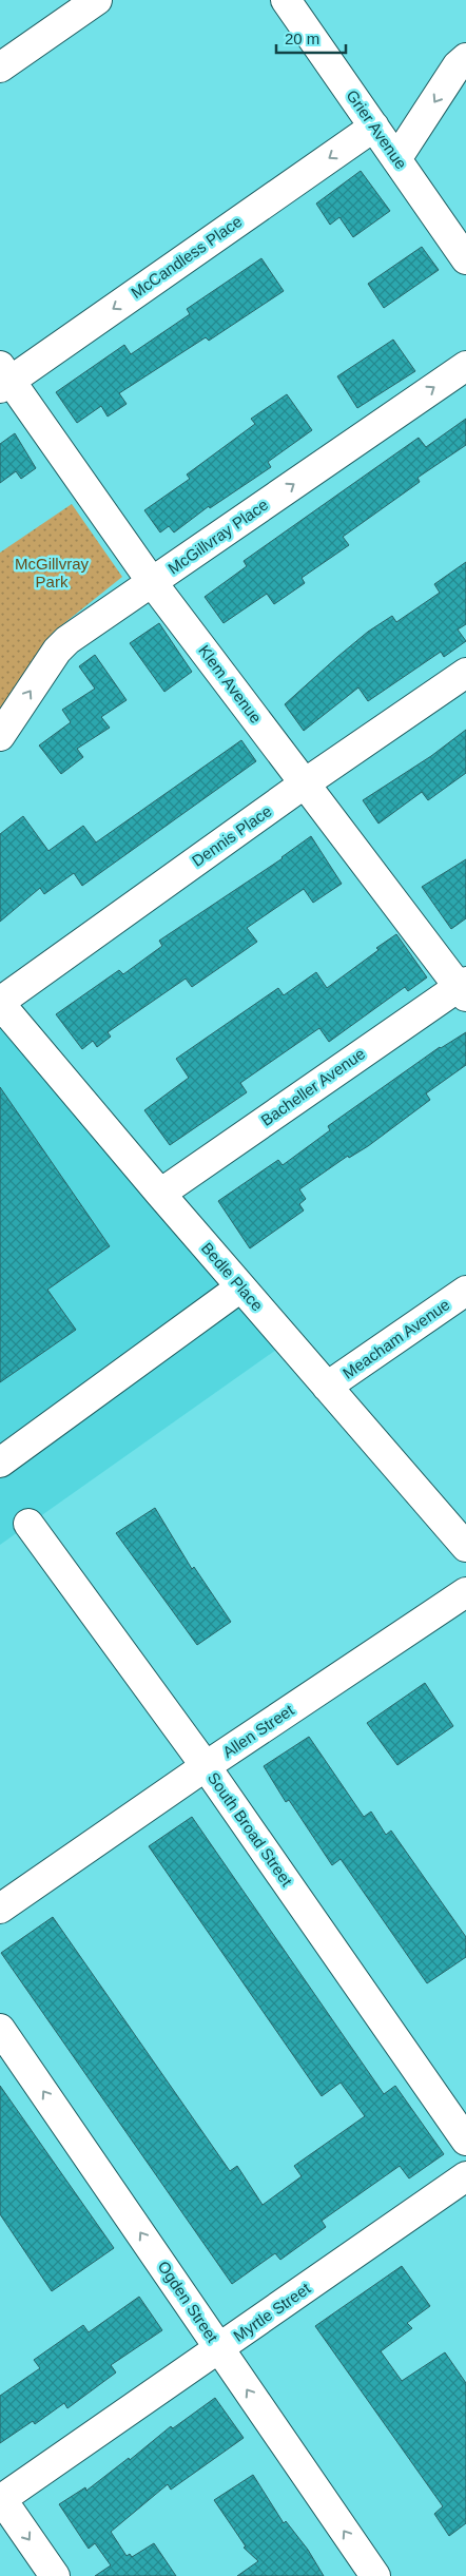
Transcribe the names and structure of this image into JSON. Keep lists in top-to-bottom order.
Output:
{
  "streets": {
    "street": [
      "Grier Avenue",
      "McCandless Place",
      "McGillvray Place",
      "Klem Avenue",
      "Dennis Place",
      "Bacheller Avenue",
      "Bedle Place",
      "Meacham Avenue",
      "Allen Street",
      "South Broad Street",
      "Ogden Street",
      "Myrtle Street"
    ]
  },
  "crossings": [
    ["Grier Avenue", "McCandless Place"],
    ["McCandless Place", "Klem Avenue"],
    ["McGillvray Place", "Klem Avenue"],
    ["Klem Avenue", "Dennis Place"],
    ["Klem Avenue", "Bacheller Avenue"],
    ["Dennis Place", "Bedle Place"],
    ["Bacheller Avenue", "Bedle Place"],
    ["Bedle Place", "Meacham Avenue"],
    ["Allen Street", "South Broad Street"],
    ["Ogden Street", "Myrtle Street"]
  ],
  "one_way": ["McCandless Place", "McGillvray Place", "Ogden Street"],
  "parks": ["McGillvray Park"],
  "scale_bar": "20 m"
}
